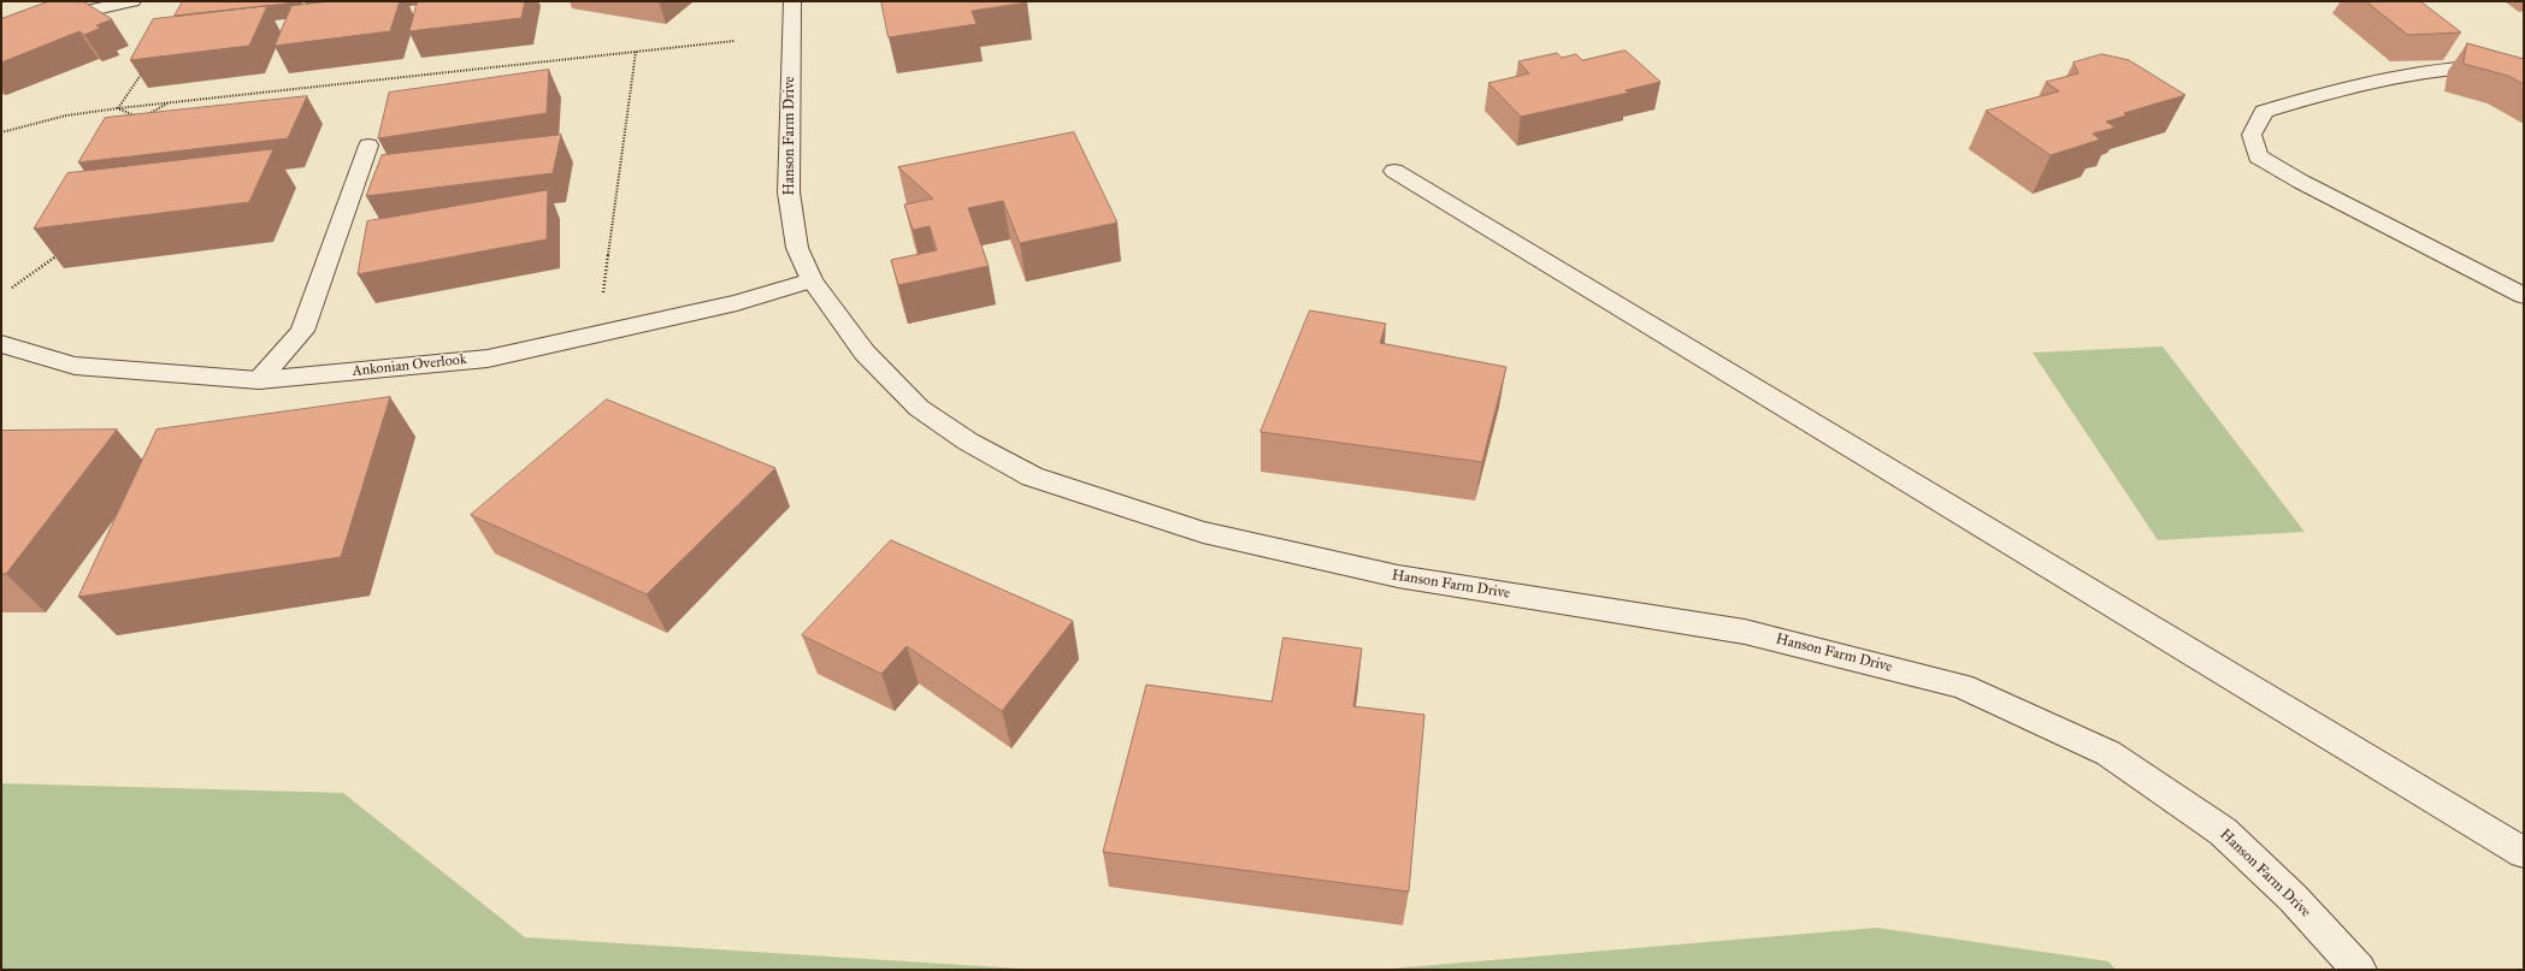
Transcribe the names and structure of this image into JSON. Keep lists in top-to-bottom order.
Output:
{
  "streets": {
    "street": ["Hanson Farm Drive", "Ankonian Overlook"]
  },
  "crossings": [
    ["Hanson Farm Drive", "Ankonian Overlook"]
  ]
}
